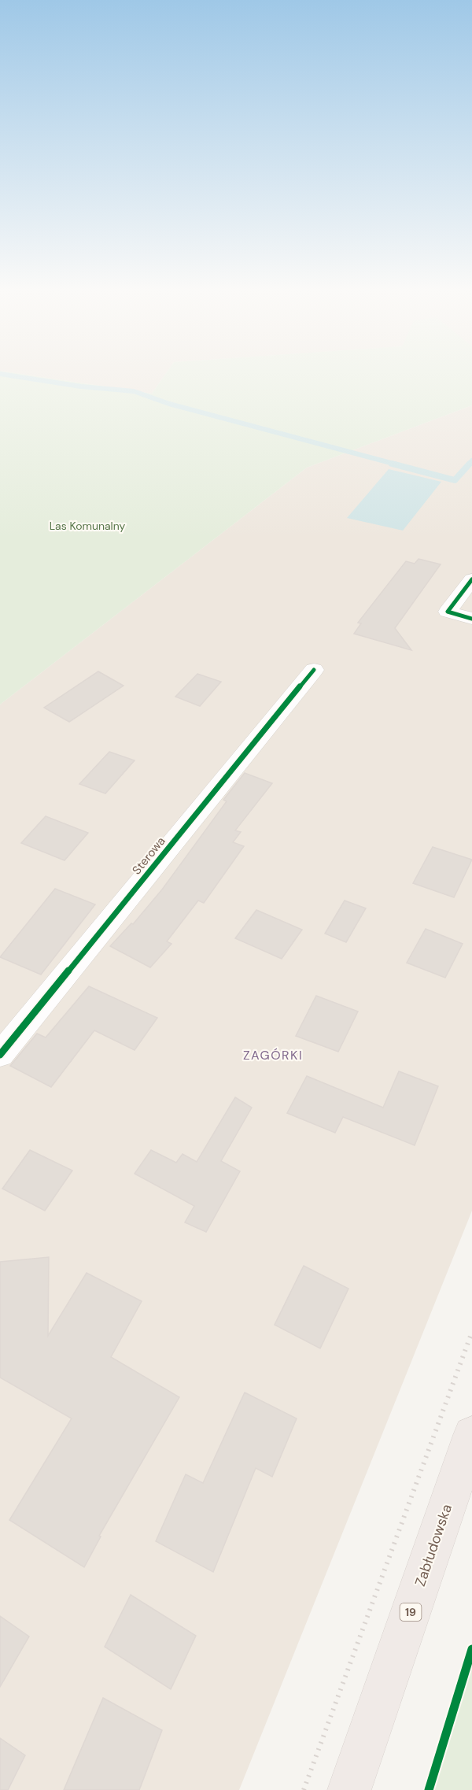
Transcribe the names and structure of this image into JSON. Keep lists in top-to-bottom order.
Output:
{
  "streets": {
    "highway": ["Zabłudowska", "19"],
    "street": ["Sterowa"]
  },
  "districts": ["ZAGÓRKI"],
  "parks": ["Las Komunalny"]
}
